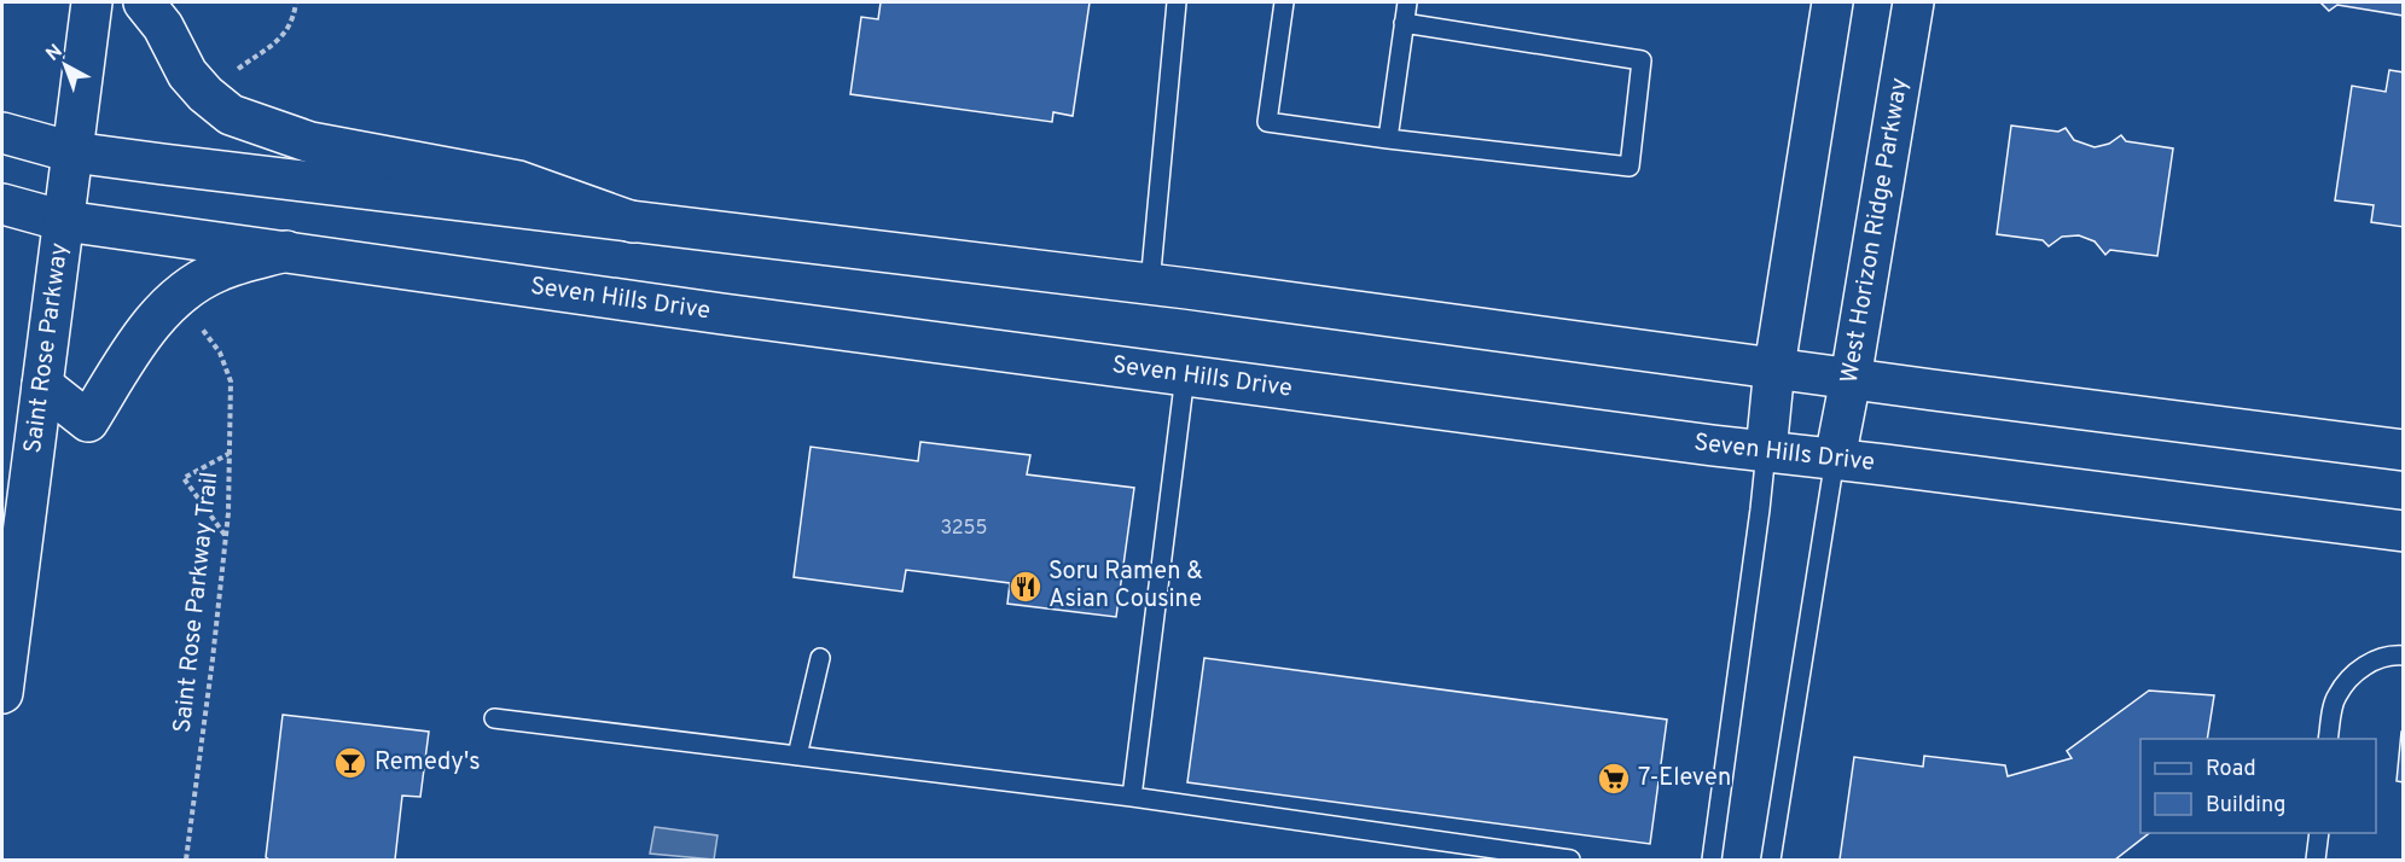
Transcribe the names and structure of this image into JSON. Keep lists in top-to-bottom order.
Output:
{
  "streets": {
    "main road": ["West Horizon Ridge Parkway", "Seven Hills Drive", "Saint Rose Parkway"],
    "path": ["Saint Rose Parkway Trail"]
  },
  "crossings": [
    ["West Horizon Ridge Parkway", "Seven Hills Drive"],
    ["Seven Hills Drive", "Saint Rose Parkway"]
  ],
  "places": {
    "restaurant": ["Soru Ramen & Asian Cousine"],
    "bar": ["Remedy's"],
    "supermarket": ["7-Eleven"]
  },
  "house_numbers": ["3255"],
  "legend": ["Road", "Building"],
  "north": "top left"
}
